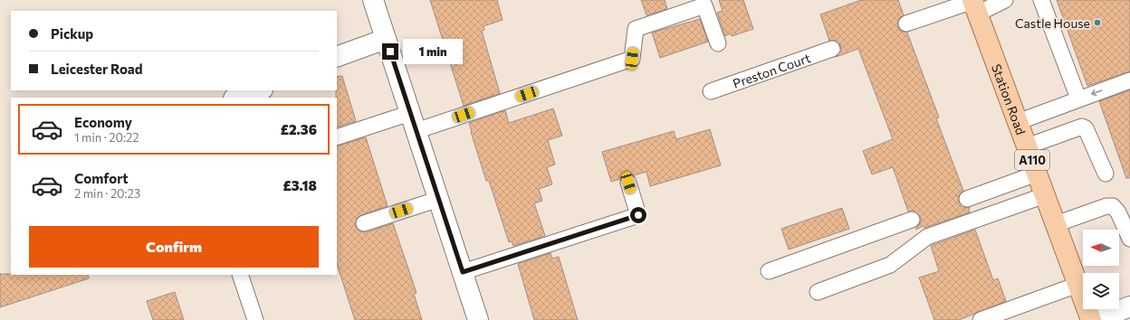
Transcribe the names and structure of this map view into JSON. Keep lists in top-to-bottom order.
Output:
{
  "streets": {
    "main road": ["Station Road", "A110"],
    "lane": ["Preston Court"]
  },
  "places": ["Castle House"],
  "north": "left",
  "page": {
    "banner": ["Pickup", "Leicester Road"],
    "bubble": "1 min",
    "list": [
      {
        "name": "Economy",
        "note": "1 min · 20:22",
        "value": "£2.36"
      },
      {
        "name": "Comfort",
        "note": "2 min · 20:23",
        "value": "£3.18"
      }
    ],
    "buttons": "Confirm"
  }
}
